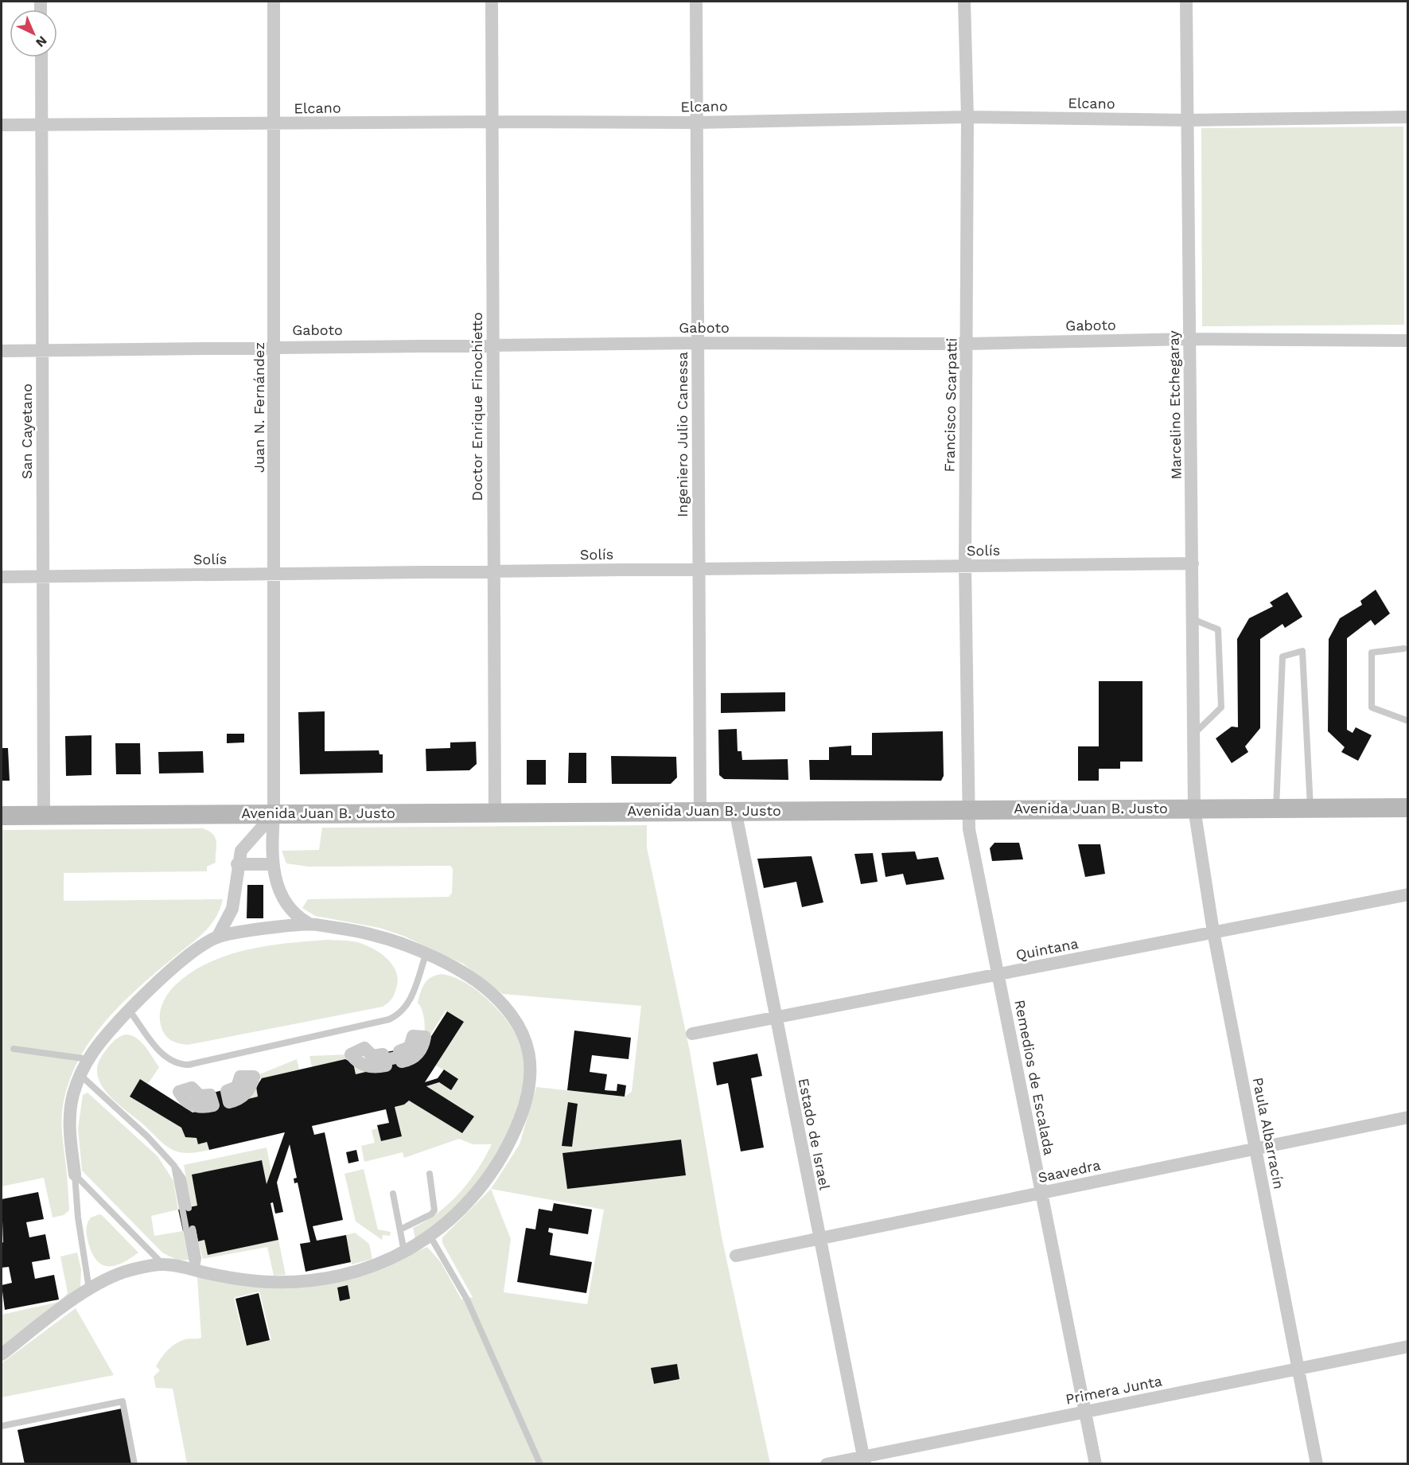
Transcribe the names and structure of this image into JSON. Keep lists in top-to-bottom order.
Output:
{
  "streets": {
    "main road": ["Avenida Juan B. Justo"],
    "street": [
      "Elcano",
      "Gaboto",
      "Francisco Scarpatti",
      "Marcelino Etchegaray",
      "Doctor Enrique Finochietto",
      "Juan N. Fernández",
      "San Cayetano",
      "Ingeniero Julio Canessa",
      "Solís",
      "Quintana",
      "Remedios de Escalada",
      "Paula Albarracín",
      "Estado de Israel",
      "Saavedra",
      "Primera Junta"
    ]
  },
  "crossings": [
    ["Elcano", "Francisco Scarpatti"],
    ["Elcano", "Marcelino Etchegaray"],
    ["Elcano", "Doctor Enrique Finochietto"],
    ["Elcano", "Juan N. Fernández"],
    ["Elcano", "San Cayetano"],
    ["Elcano", "Ingeniero Julio Canessa"],
    ["Gaboto", "Francisco Scarpatti"],
    ["Gaboto", "Marcelino Etchegaray"],
    ["Gaboto", "Doctor Enrique Finochietto"],
    ["Gaboto", "Juan N. Fernández"],
    ["Gaboto", "San Cayetano"],
    ["Gaboto", "Ingeniero Julio Canessa"],
    ["Francisco Scarpatti", "Solís"],
    ["Francisco Scarpatti", "Avenida Juan B. Justo"],
    ["Francisco Scarpatti", "Remedios de Escalada"],
    ["Marcelino Etchegaray", "Solís"],
    ["Marcelino Etchegaray", "Avenida Juan B. Justo"],
    ["Marcelino Etchegaray", "Paula Albarracín"],
    ["Doctor Enrique Finochietto", "Solís"],
    ["Doctor Enrique Finochietto", "Avenida Juan B. Justo"],
    ["Juan N. Fernández", "Solís"],
    ["Juan N. Fernández", "Avenida Juan B. Justo"],
    ["San Cayetano", "Solís"],
    ["San Cayetano", "Avenida Juan B. Justo"],
    ["Ingeniero Julio Canessa", "Solís"],
    ["Ingeniero Julio Canessa", "Avenida Juan B. Justo"],
    ["Avenida Juan B. Justo", "Remedios de Escalada"],
    ["Avenida Juan B. Justo", "Paula Albarracín"],
    ["Avenida Juan B. Justo", "Estado de Israel"],
    ["Quintana", "Remedios de Escalada"],
    ["Quintana", "Paula Albarracín"],
    ["Quintana", "Estado de Israel"],
    ["Remedios de Escalada", "Saavedra"],
    ["Remedios de Escalada", "Primera Junta"],
    ["Paula Albarracín", "Saavedra"],
    ["Paula Albarracín", "Primera Junta"],
    ["Estado de Israel", "Saavedra"],
    ["Estado de Israel", "Primera Junta"]
  ],
  "north": "bottom right"
}
